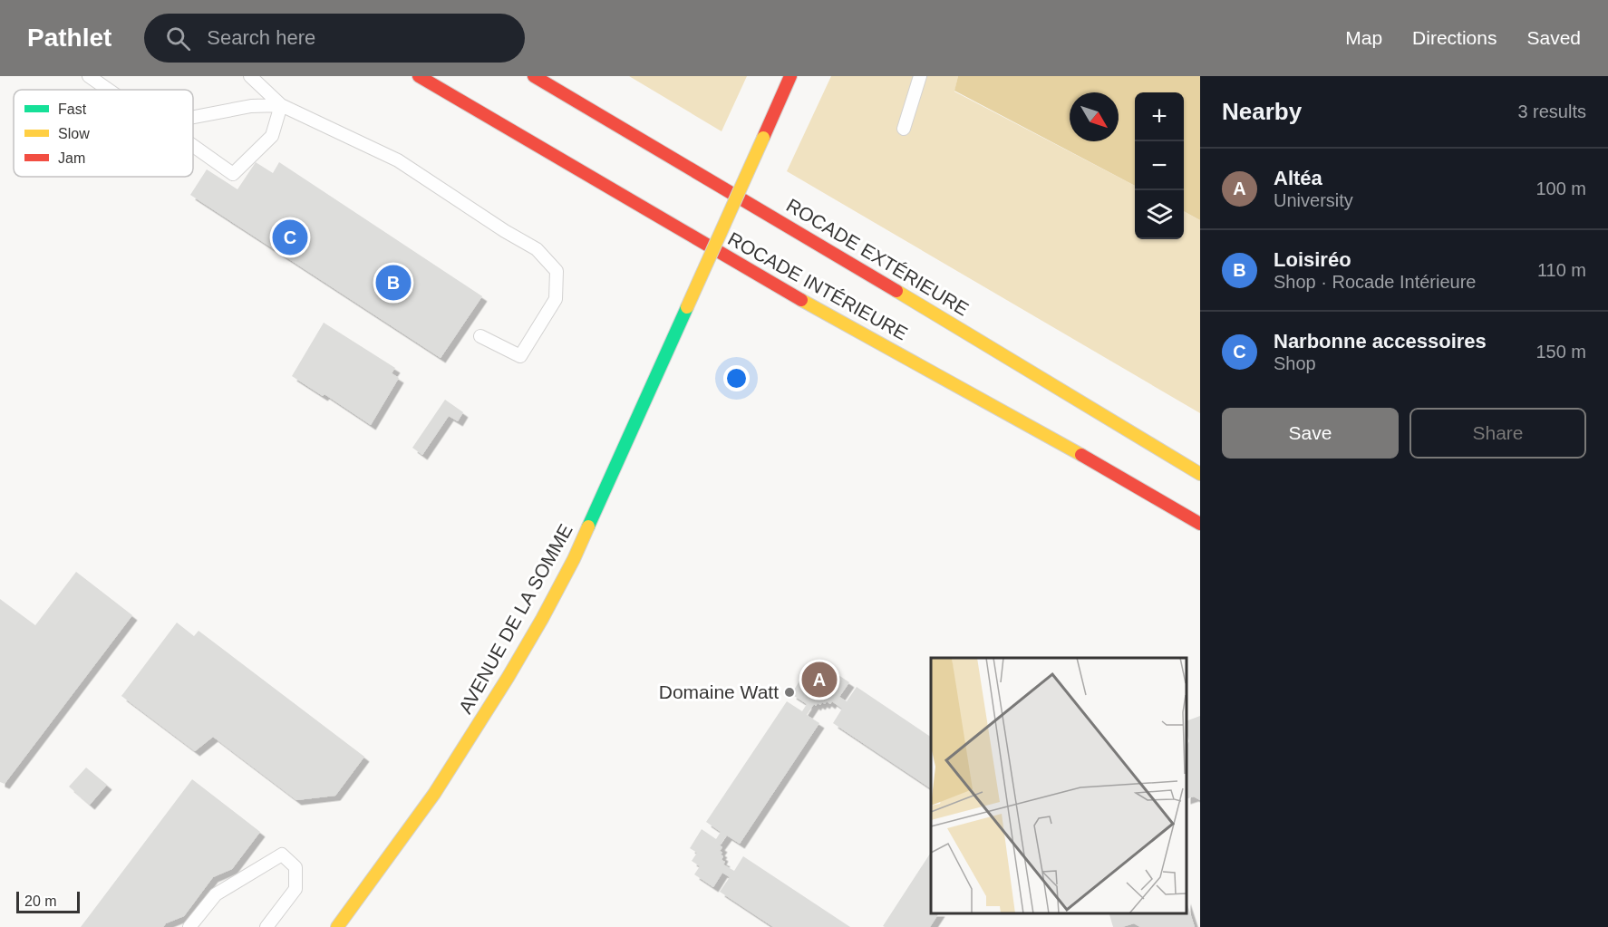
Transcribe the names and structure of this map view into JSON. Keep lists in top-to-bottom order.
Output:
{
  "streets": {
    "main road": ["ROCADE EXTÉRIEURE", "ROCADE INTÉRIEURE", "AVENUE DE LA SOMME"]
  },
  "places": ["Domaine Watt"],
  "legend": ["Fast", "Slow", "Jam"],
  "scale_bar": "20 m",
  "north": "bottom right",
  "page": {
    "header": "Pathlet",
    "search": "Search here",
    "nav": ["Map", "Directions", "Saved"],
    "heading": ["Nearby", "3 results"],
    "map_buttons": ["+", "−"],
    "list": [
      {
        "mark": "A",
        "name": "Altéa",
        "note": "University",
        "value": "100 m"
      },
      {
        "mark": "B",
        "name": "Loisiréo",
        "note": "Shop · Rocade Intérieure",
        "value": "110 m"
      },
      {
        "mark": "C",
        "name": "Narbonne accessoires",
        "note": "Shop",
        "value": "150 m"
      }
    ],
    "pins": ["C", "B", "A"],
    "buttons": ["Save", "Share"],
    "scale": "20 m"
  }
}
